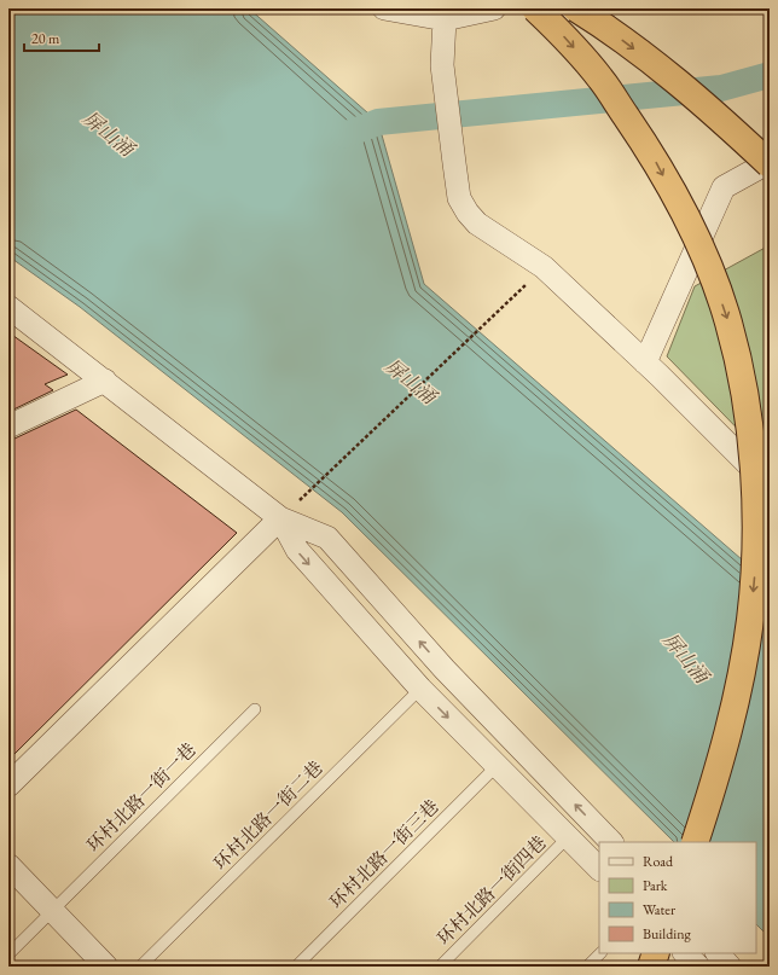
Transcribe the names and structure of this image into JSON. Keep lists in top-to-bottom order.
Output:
{
  "streets": {
    "lane": [
      "环村北路一街一巷",
      "环村北路一街二巷",
      "环村北路一街三巷",
      "环村北路一街四巷"
    ]
  },
  "water": ["屏山涌"],
  "legend": [
    "Road",
    "Park",
    "Water",
    "Building"
  ],
  "scale_bar": "20 m"
}
